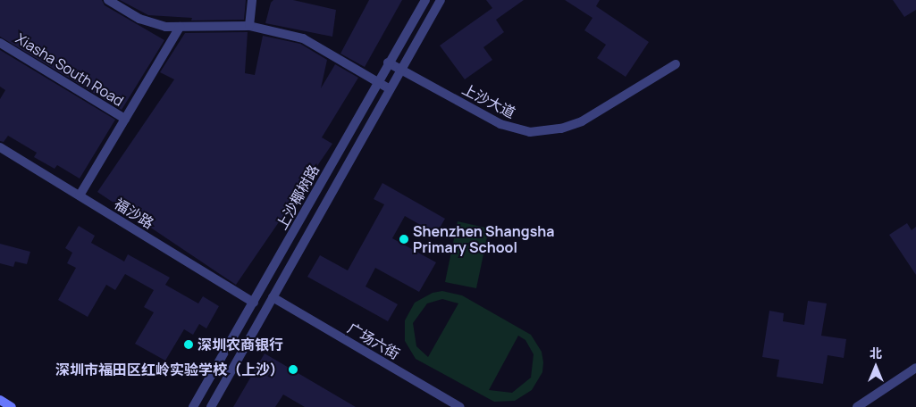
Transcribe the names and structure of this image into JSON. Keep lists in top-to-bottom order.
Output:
{
  "streets": {
    "street": [
      "Xiasha South Road",
      "上沙大道",
      "上沙椰树路",
      "福沙路",
      "广场六街"
    ]
  },
  "crossings": [
    ["上沙大道", "上沙椰树路"],
    ["上沙椰树路", "福沙路"],
    ["上沙椰树路", "广场六街"]
  ],
  "places": ["Shenzhen Shangsha Primary School", "深圳农商银行", "深圳市福田区红岭实验学校（上沙）"],
  "north": "top"
}
